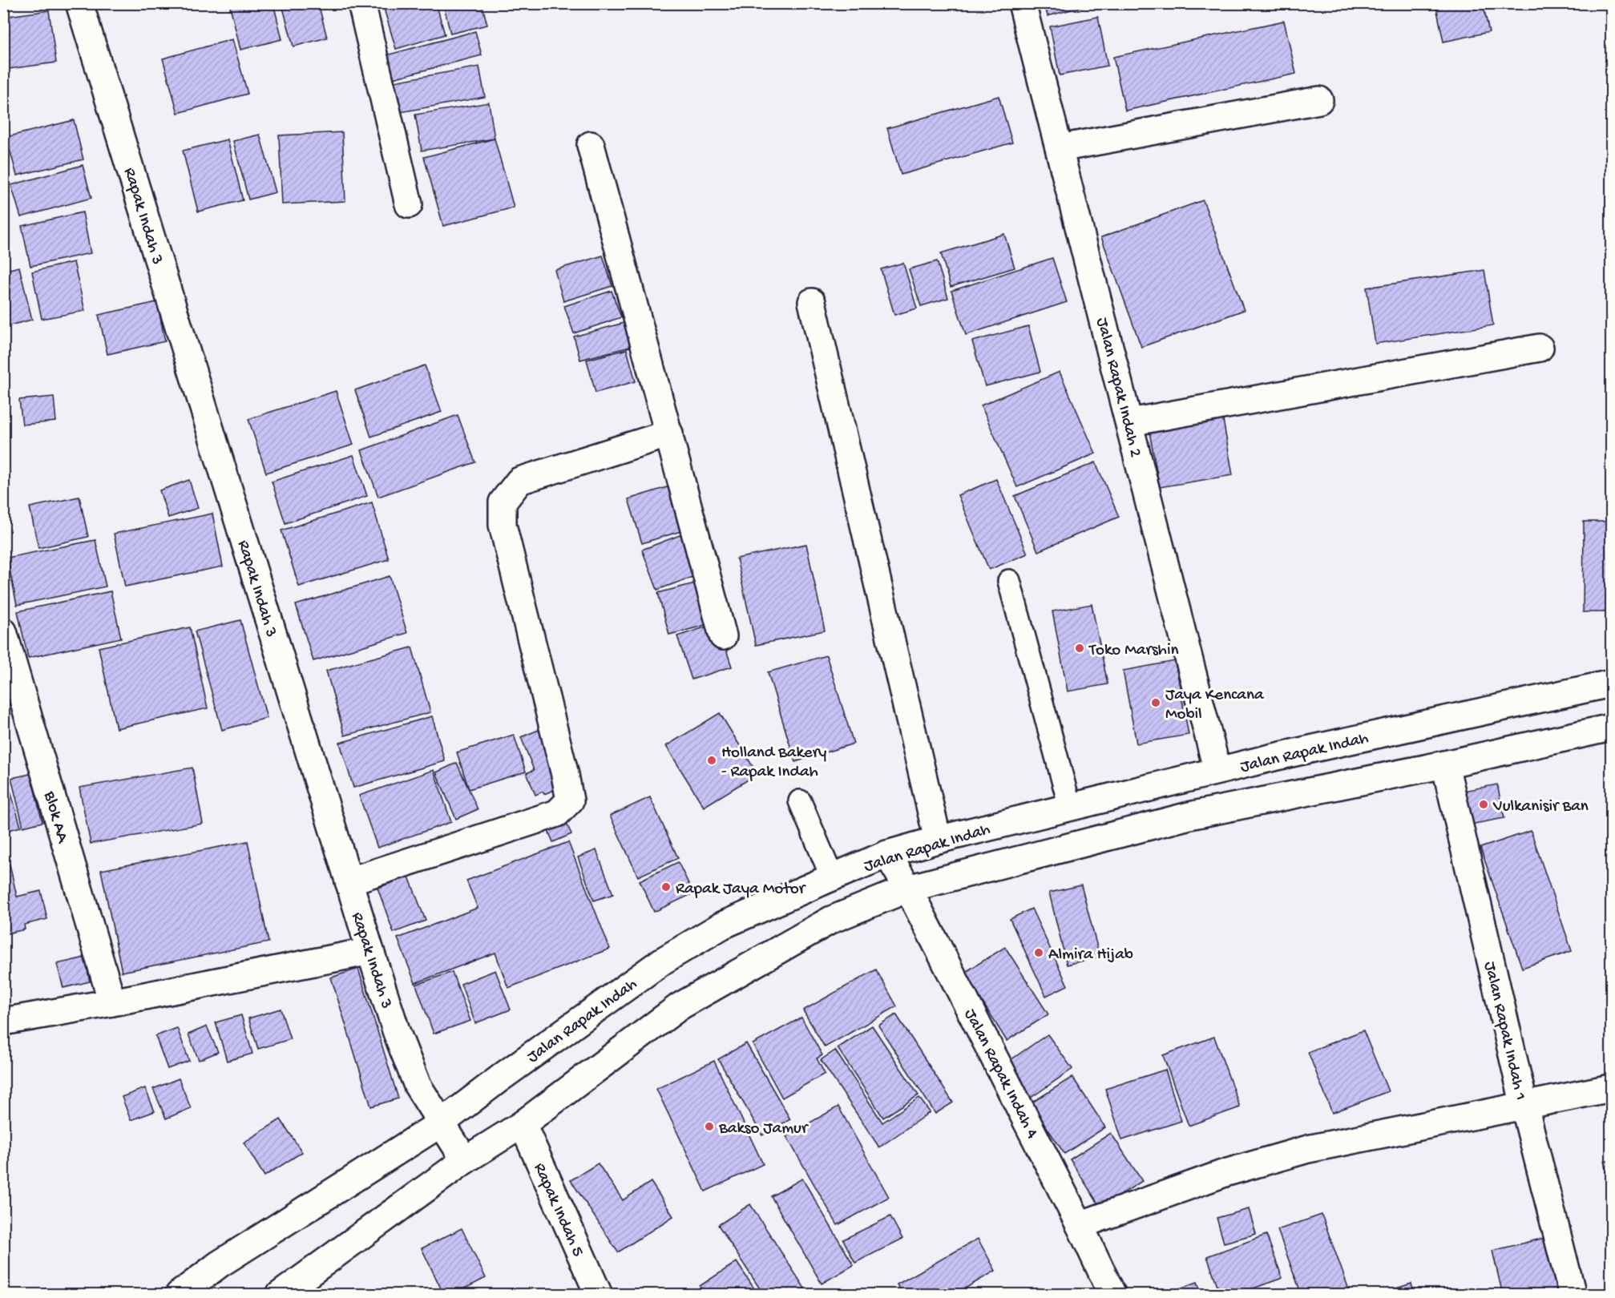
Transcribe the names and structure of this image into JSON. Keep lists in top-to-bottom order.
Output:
{
  "streets": {
    "street": [
      "Rapak Indah 3",
      "Jalan Rapak Indah 2",
      "Jalan Rapak Indah",
      "Blok AA",
      "Jalan Rapak Indah 1",
      "Jalan Rapak Indah 4",
      "Rapak Indah 5"
    ]
  },
  "crossings": [
    ["Rapak Indah 3", "Jalan Rapak Indah"],
    ["Jalan Rapak Indah 2", "Jalan Rapak Indah"],
    ["Jalan Rapak Indah", "Jalan Rapak Indah 1"],
    ["Jalan Rapak Indah", "Jalan Rapak Indah 4"],
    ["Jalan Rapak Indah", "Rapak Indah 5"]
  ],
  "places": [
    "Toko Marshin",
    "Jaya Kencana Mobil",
    "Holland Bakery - Rapak Indah",
    "Vulkanisir Ban",
    "Rapak Jaya Motor",
    "Almira Hijab",
    "Bakso Jamur"
  ]
}
